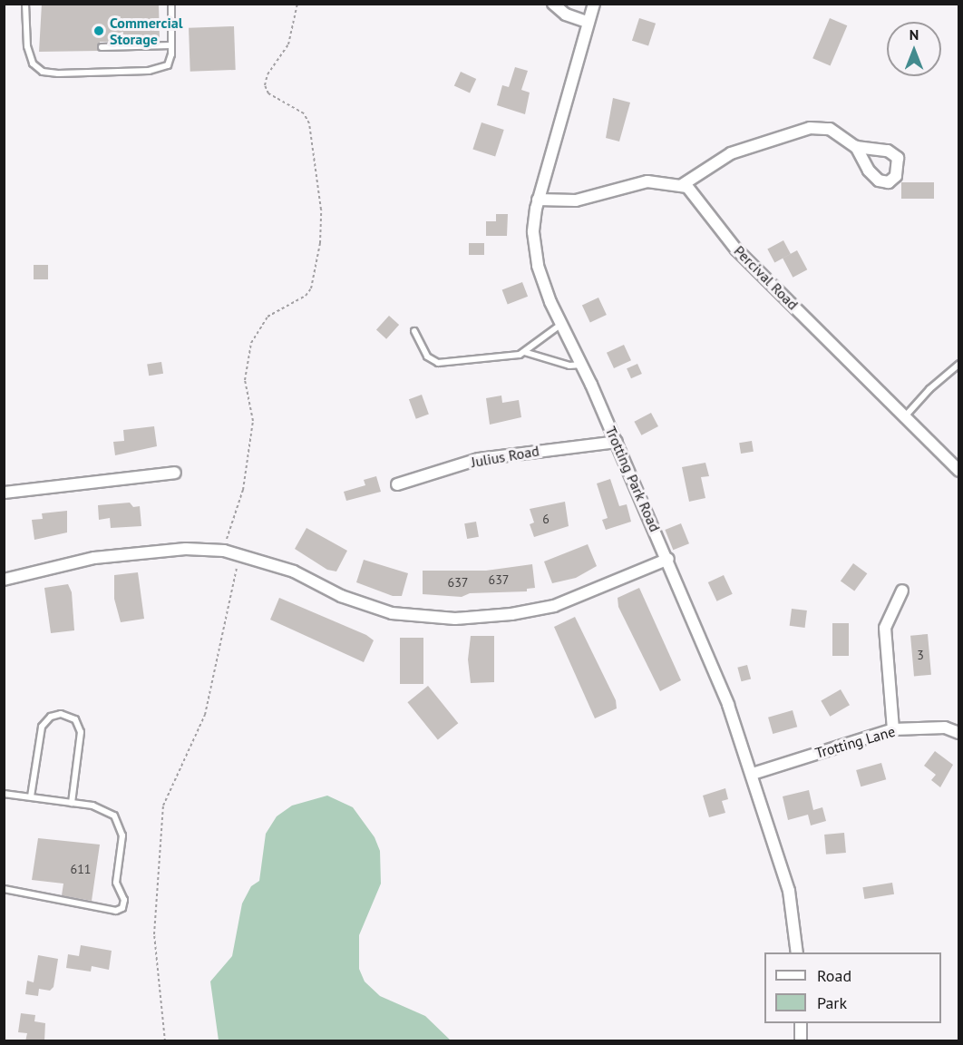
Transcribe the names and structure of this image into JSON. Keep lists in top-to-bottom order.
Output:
{
  "streets": {
    "street": [
      "Percival Road",
      "Julius Road",
      "Trotting Park Road",
      "Trotting Lane"
    ]
  },
  "crossings": [
    ["Julius Road", "Trotting Park Road"],
    ["Trotting Park Road", "Trotting Lane"]
  ],
  "places": ["Commercial Storage"],
  "house_numbers": [
    "6",
    "637",
    "637",
    "3",
    "611"
  ],
  "legend": ["Road", "Park"],
  "north": "top"
}
